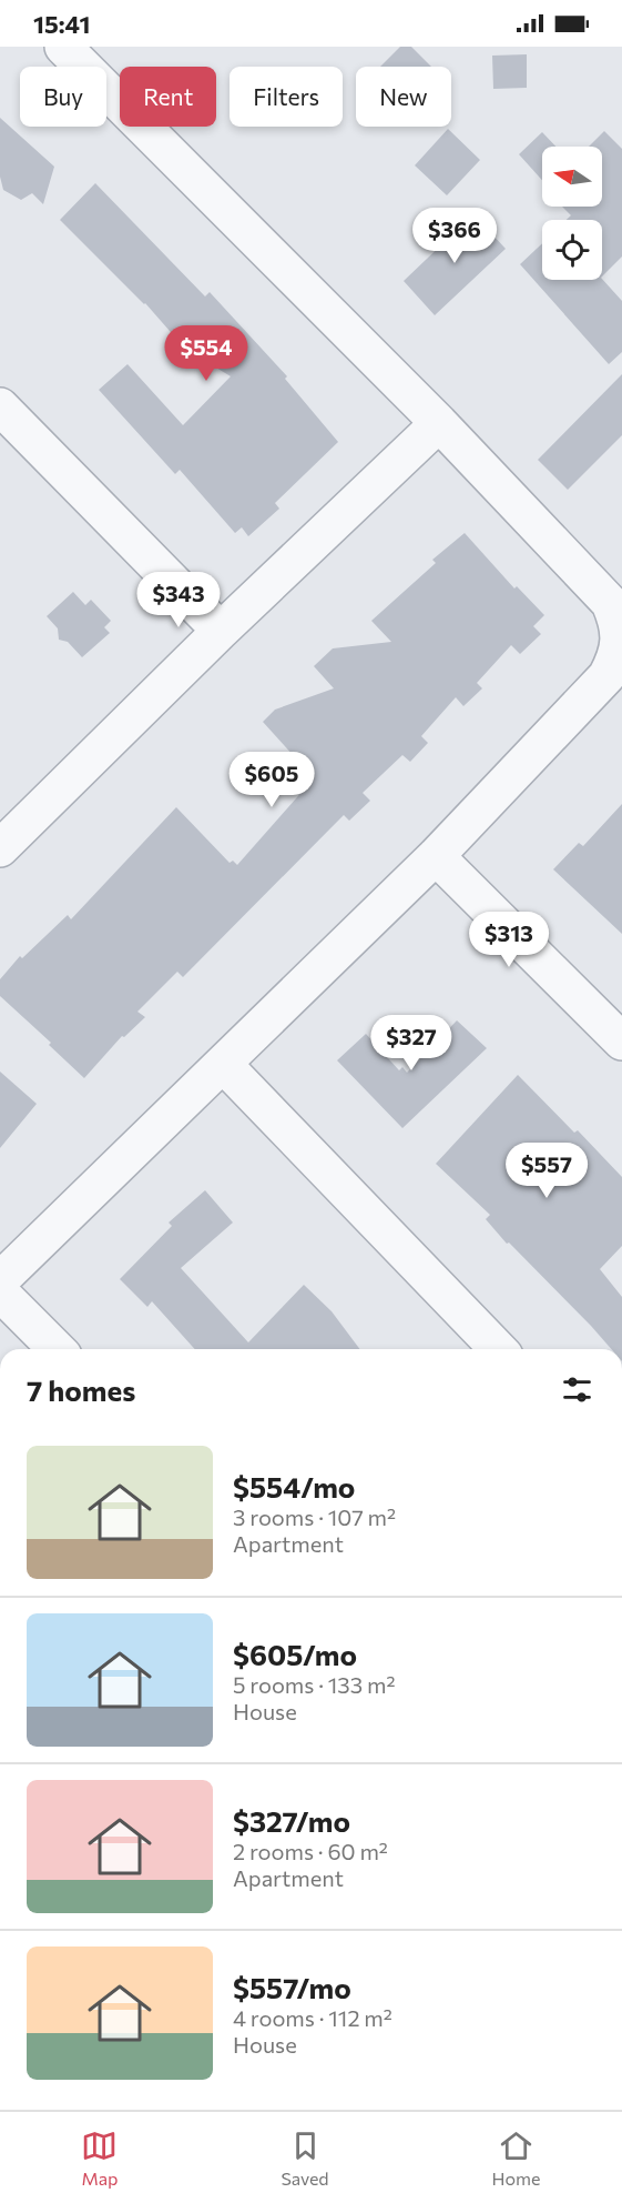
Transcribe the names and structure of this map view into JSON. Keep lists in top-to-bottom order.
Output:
{
  "north": "left",
  "page": {
    "status": "15:41",
    "chip": [
      "Buy",
      "Rent",
      "Filters",
      "New"
    ],
    "price": [
      "$366",
      "$554",
      "$343",
      "$605",
      "$313",
      "$327",
      "$557"
    ],
    "heading": "7 homes",
    "list": [
      {
        "name": "$554/mo",
        "note": "3 rooms · 107 m² · Apartment"
      },
      {
        "name": "$605/mo",
        "note": "5 rooms · 133 m² · House"
      },
      {
        "name": "$327/mo",
        "note": "2 rooms · 60 m² · Apartment"
      },
      {
        "name": "$557/mo",
        "note": "4 rooms · 112 m² · House"
      }
    ],
    "tabs": ["Map", "Saved", "Home"]
  }
}
